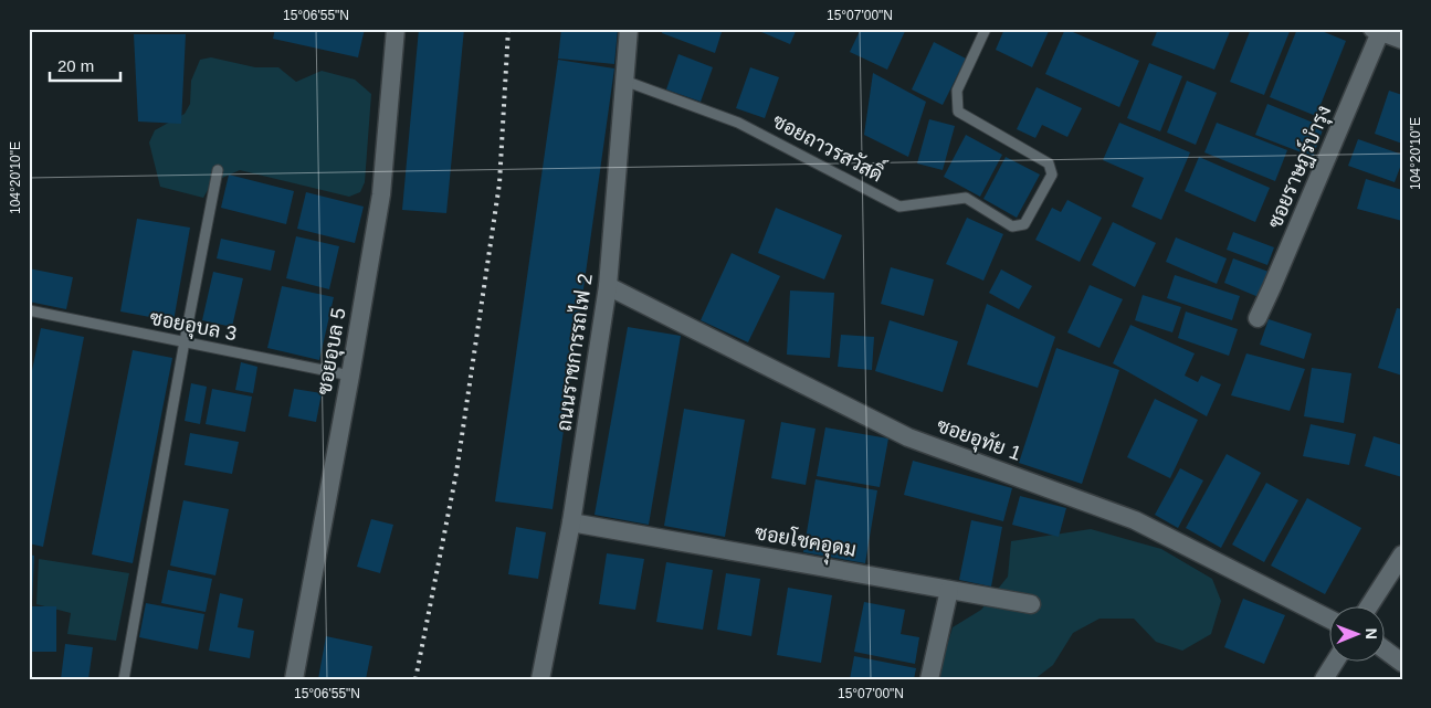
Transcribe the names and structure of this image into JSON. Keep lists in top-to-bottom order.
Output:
{
  "streets": {
    "street": [
      "ซอยราษฏร์บำรุง",
      "ซอยอุบล 5",
      "ถนนราชการรถไฟ 2",
      "ซอยอุทัย 1",
      "ซอยโชคอุุดม"
    ],
    "lane": ["ซอยถาวรสวัสดิ์", "ซอยอุบล 3"]
  },
  "crossings": [
    ["ซอยถาวรสวัสดิ์", "ถนนราชการรถไฟ 2"],
    ["ซอยอุบล 3", "ซอยอุบล 5"],
    ["ถนนราชการรถไฟ 2", "ซอยอุทัย 1"],
    ["ถนนราชการรถไฟ 2", "ซอยโชคอุุดม"]
  ],
  "scale_bar": "20 m",
  "north": "right",
  "coordinates": ["15°06'55\"N", "15°07'00\"N", "104°20'10\"E"]
}
